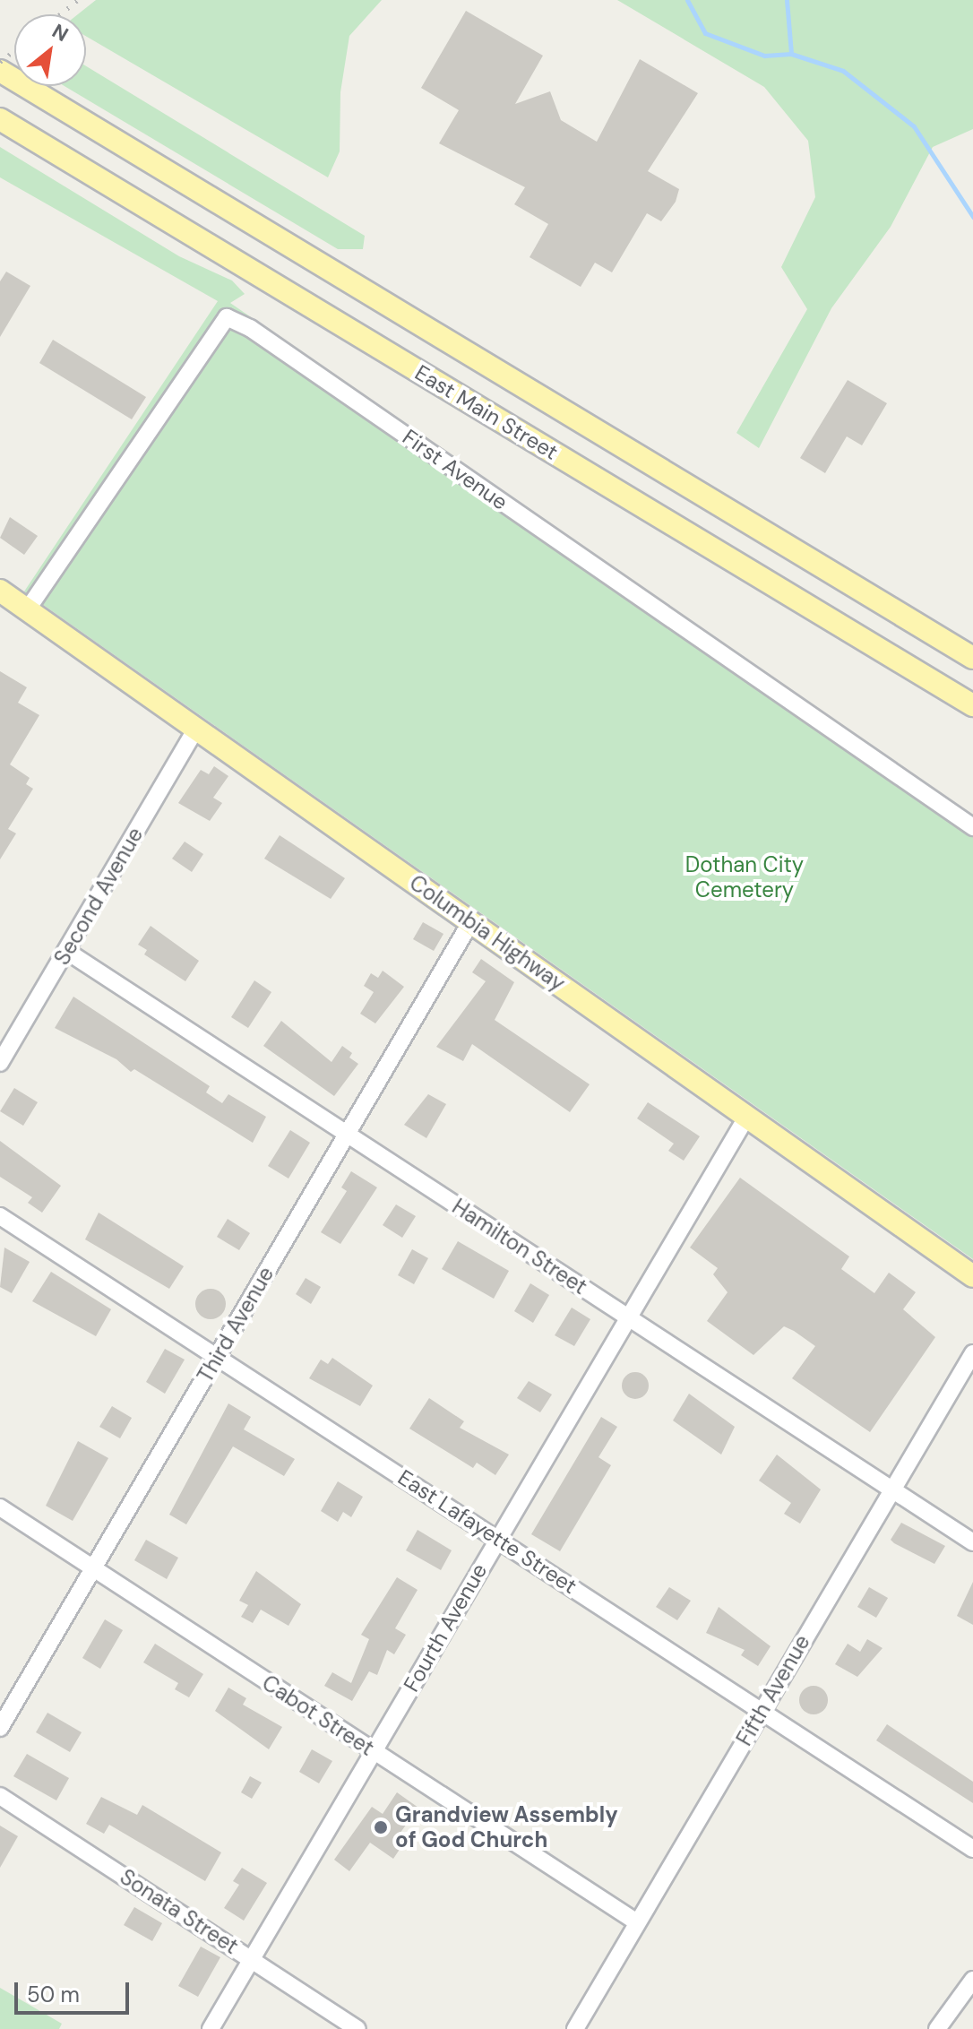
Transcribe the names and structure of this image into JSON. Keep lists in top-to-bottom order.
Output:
{
  "streets": {
    "main road": ["East Main Street", "Columbia Highway"],
    "street": [
      "First Avenue",
      "Second Avenue",
      "Hamilton Street",
      "Third Avenue",
      "East Lafayette Street",
      "Fourth Avenue",
      "Fifth Avenue",
      "Cabot Street",
      "Sonata Street"
    ]
  },
  "crossings": [
    ["First Avenue", "Columbia Highway"],
    ["Second Avenue", "Columbia Highway"],
    ["Second Avenue", "Hamilton Street"],
    ["Columbia Highway", "Third Avenue"],
    ["Columbia Highway", "Fourth Avenue"],
    ["Hamilton Street", "Third Avenue"],
    ["Hamilton Street", "Fourth Avenue"],
    ["Hamilton Street", "Fifth Avenue"],
    ["Third Avenue", "East Lafayette Street"],
    ["Third Avenue", "Cabot Street"],
    ["East Lafayette Street", "Fourth Avenue"],
    ["East Lafayette Street", "Fifth Avenue"],
    ["Fourth Avenue", "Cabot Street"],
    ["Fourth Avenue", "Sonata Street"],
    ["Fifth Avenue", "Cabot Street"]
  ],
  "parks": ["Dothan City Cemetery"],
  "places": ["Grandview Assembly of God Church"],
  "scale_bar": "50 m",
  "north": "top right"
}
